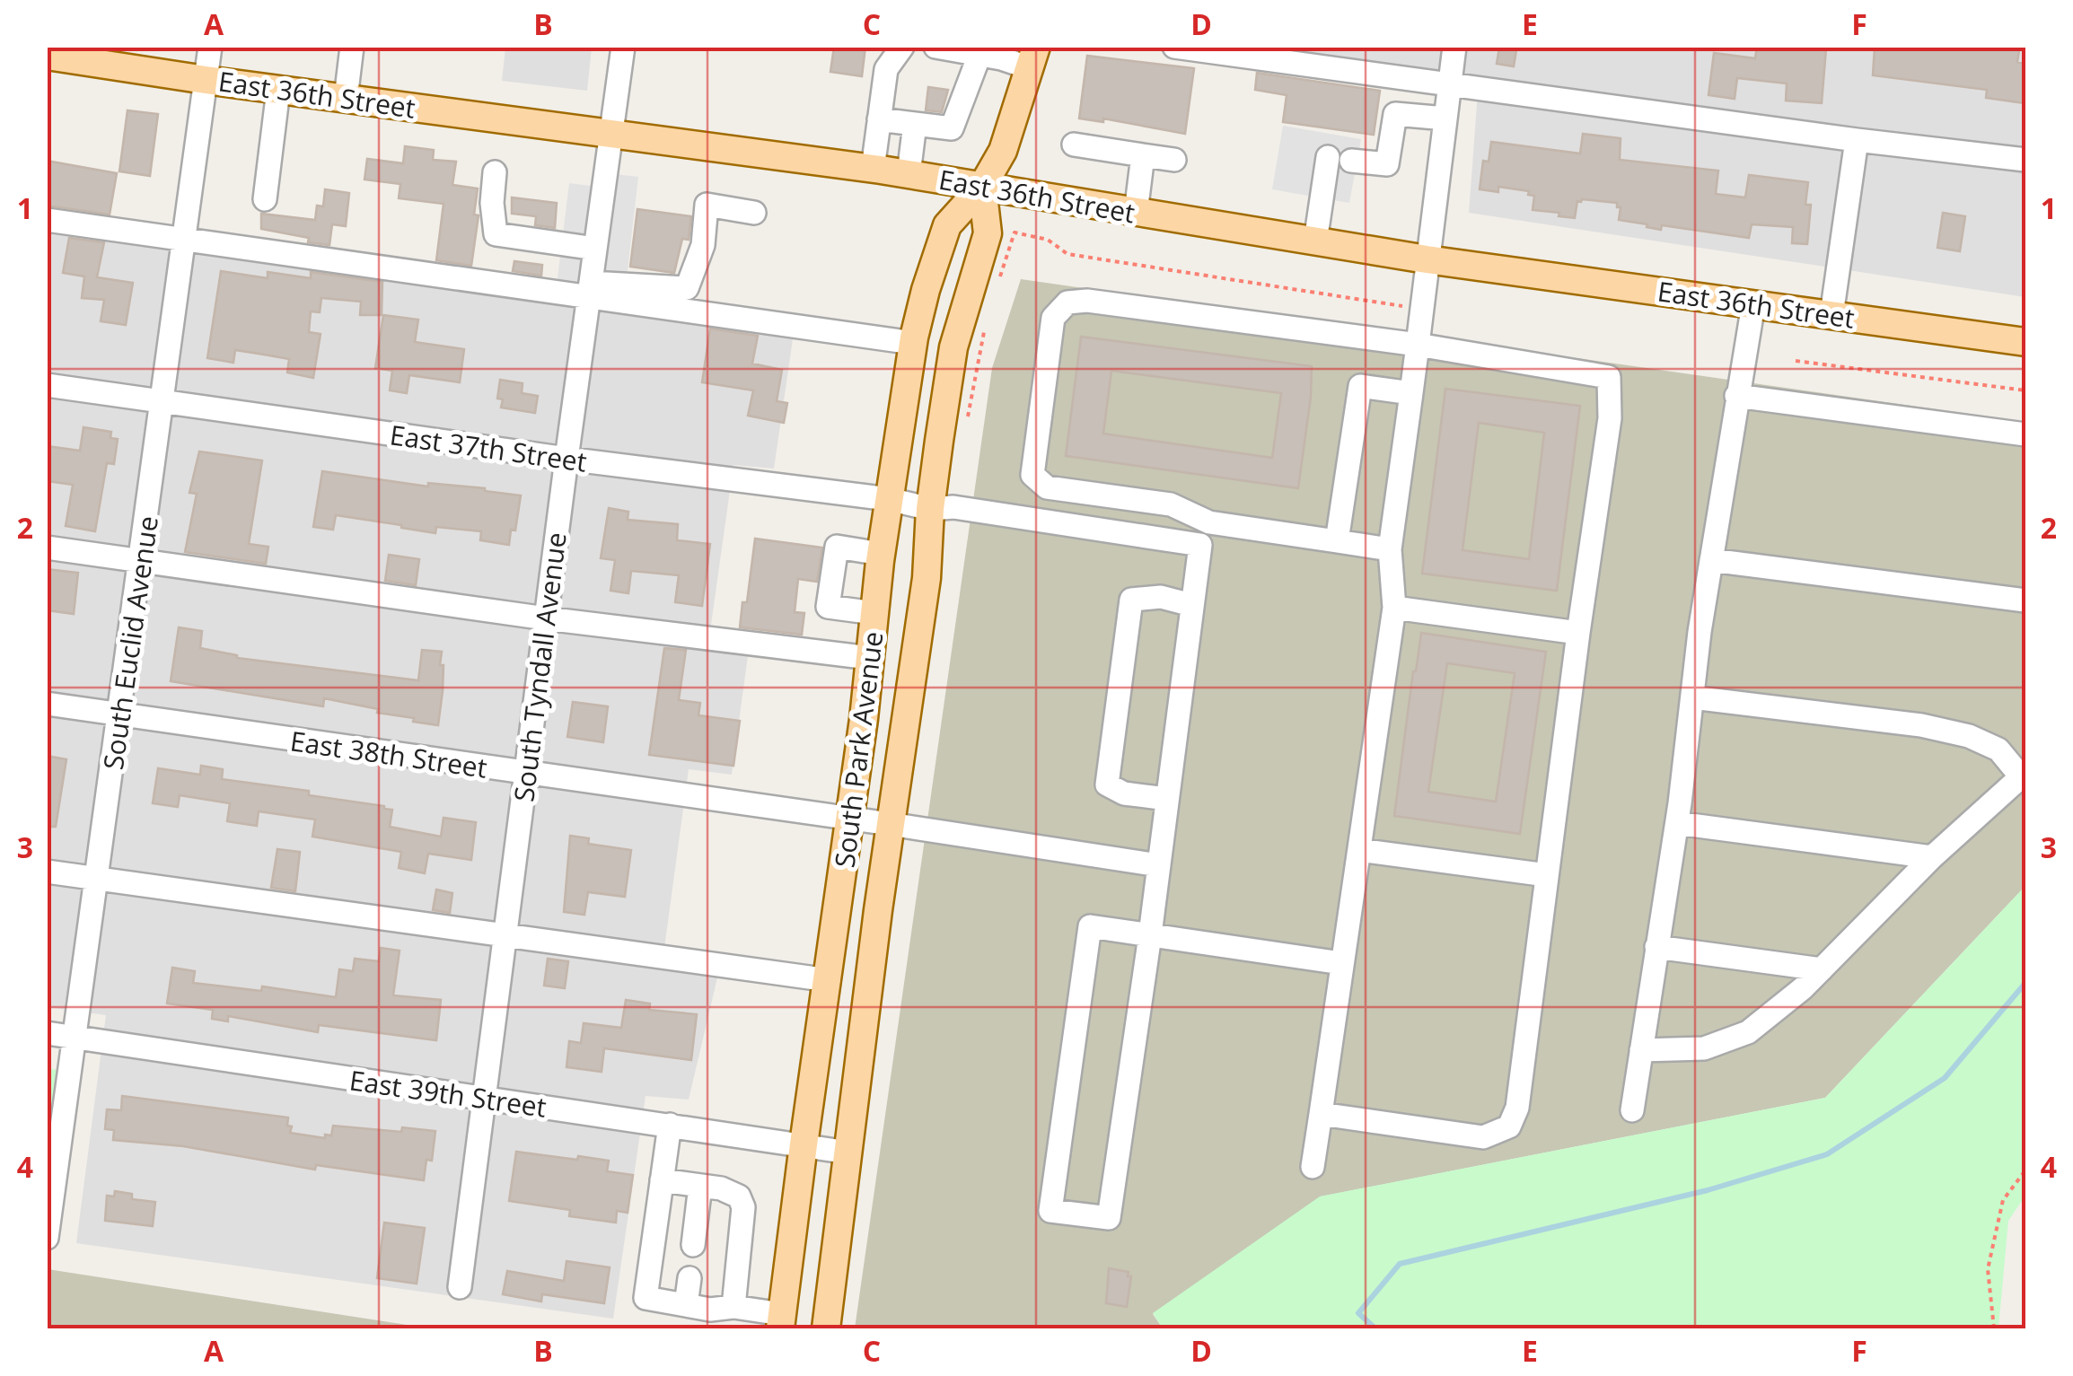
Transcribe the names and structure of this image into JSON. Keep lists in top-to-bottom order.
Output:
{
  "streets": {
    "main road": ["East 36th Street", "South Park Avenue"],
    "street": [
      "East 37th Street",
      "South Euclid Avenue",
      "South Tyndall Avenue",
      "East 38th Street",
      "East 39th Street"
    ]
  },
  "crossings": [
    ["East 36th Street", "South Euclid Avenue"],
    ["East 36th Street", "South Tyndall Avenue"],
    ["East 36th Street", "South Park Avenue"],
    ["East 37th Street", "South Euclid Avenue"],
    ["East 37th Street", "South Tyndall Avenue"],
    ["East 37th Street", "South Park Avenue"],
    ["South Euclid Avenue", "East 38th Street"],
    ["South Euclid Avenue", "East 39th Street"],
    ["South Tyndall Avenue", "East 38th Street"],
    ["South Tyndall Avenue", "East 39th Street"],
    ["South Park Avenue", "East 38th Street"],
    ["South Park Avenue", "East 39th Street"]
  ],
  "grid": {
    "columns": [
      "A",
      "B",
      "C",
      "D",
      "E",
      "F"
    ],
    "rows": [
      "1",
      "2",
      "3",
      "4"
    ]
  }
}
